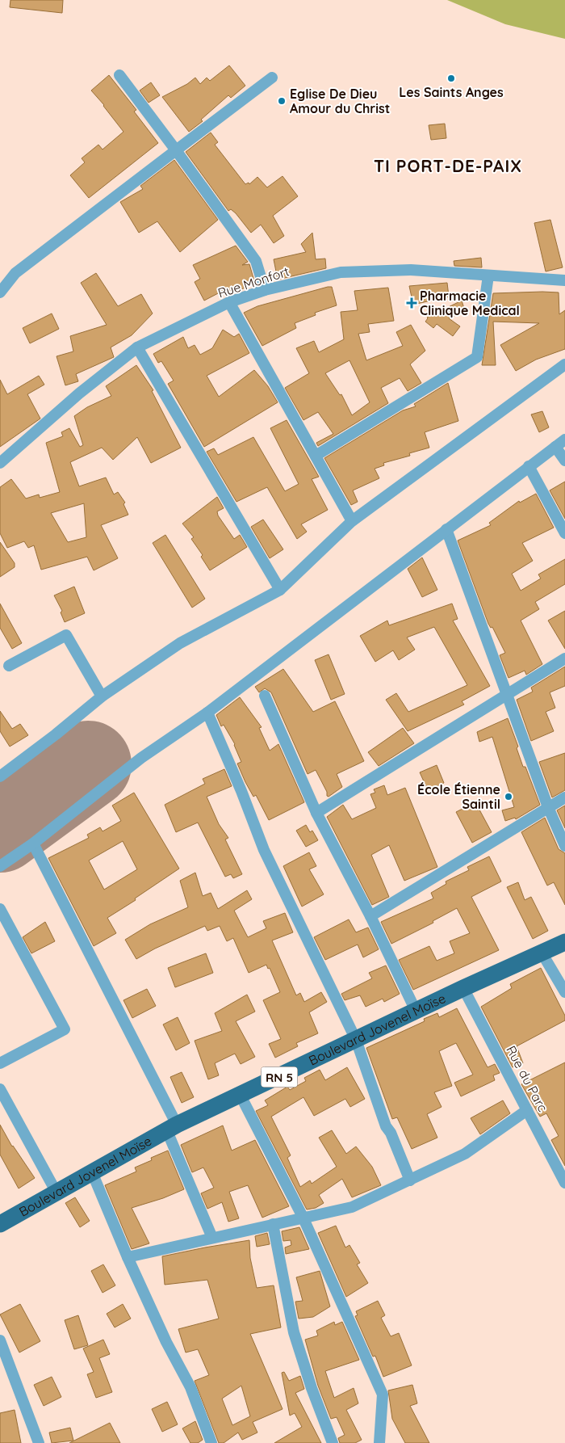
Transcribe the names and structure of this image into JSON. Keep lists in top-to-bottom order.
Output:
{
  "streets": {
    "main road": ["Boulevard Jovenel Moïse", "RN 5"],
    "street": ["Rue Monfort", "Rue du Parc"]
  },
  "crossings": [
    ["Boulevard Jovenel Moïse", "Rue du Parc"]
  ],
  "districts": ["TI PORT-DE-PAIX"],
  "places": {
    "other": ["Les Saints Anges", "Eglise De Dieu Amour du Christ", "École Étienne Saintil"],
    "health": ["Pharmacie Clinique Medical"]
  }
}
